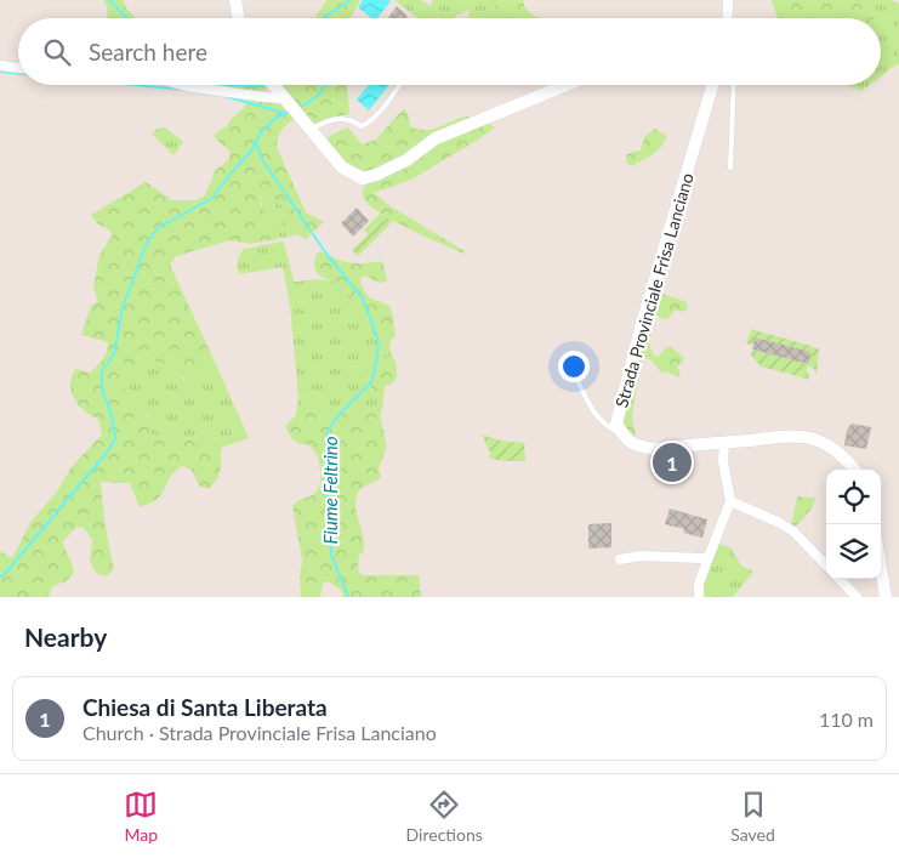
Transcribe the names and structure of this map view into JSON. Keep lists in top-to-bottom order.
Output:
{
  "streets": {
    "street": ["Strada Provinciale Frisa Lanciano"]
  },
  "water": ["Fiume Feltrino"],
  "page": {
    "search": "Search here",
    "pins": "1",
    "heading": "Nearby",
    "list": [
      {
        "mark": "1",
        "name": "Chiesa di Santa Liberata",
        "note": "Church · Strada Provinciale Frisa Lanciano",
        "value": "110 m"
      }
    ],
    "nav": ["Map", "Directions", "Saved"]
  }
}
